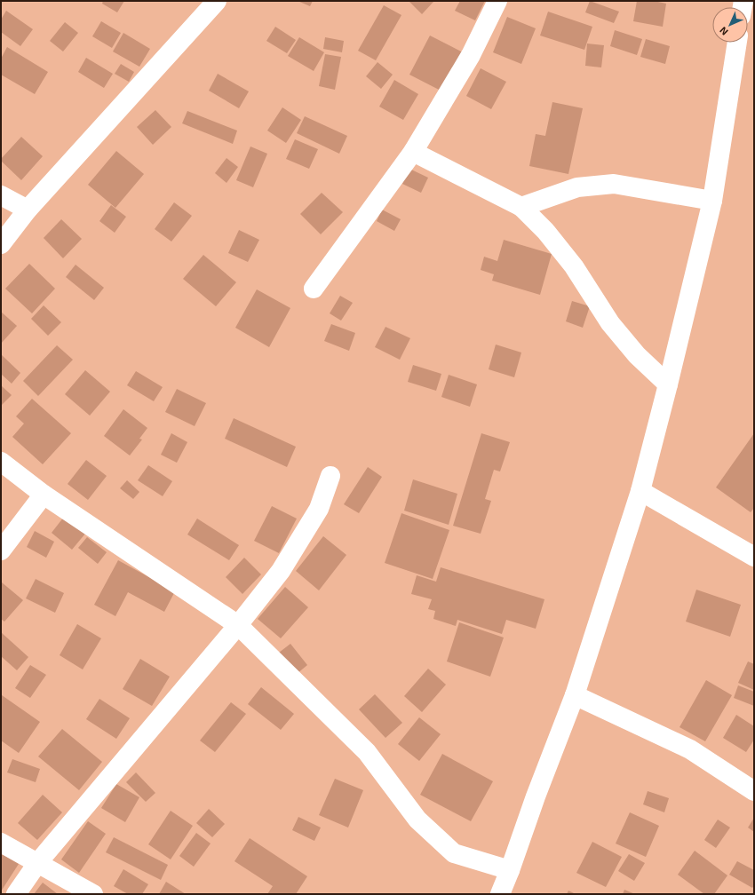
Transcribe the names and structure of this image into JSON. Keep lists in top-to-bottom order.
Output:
{
  "north": "bottom left"
}
